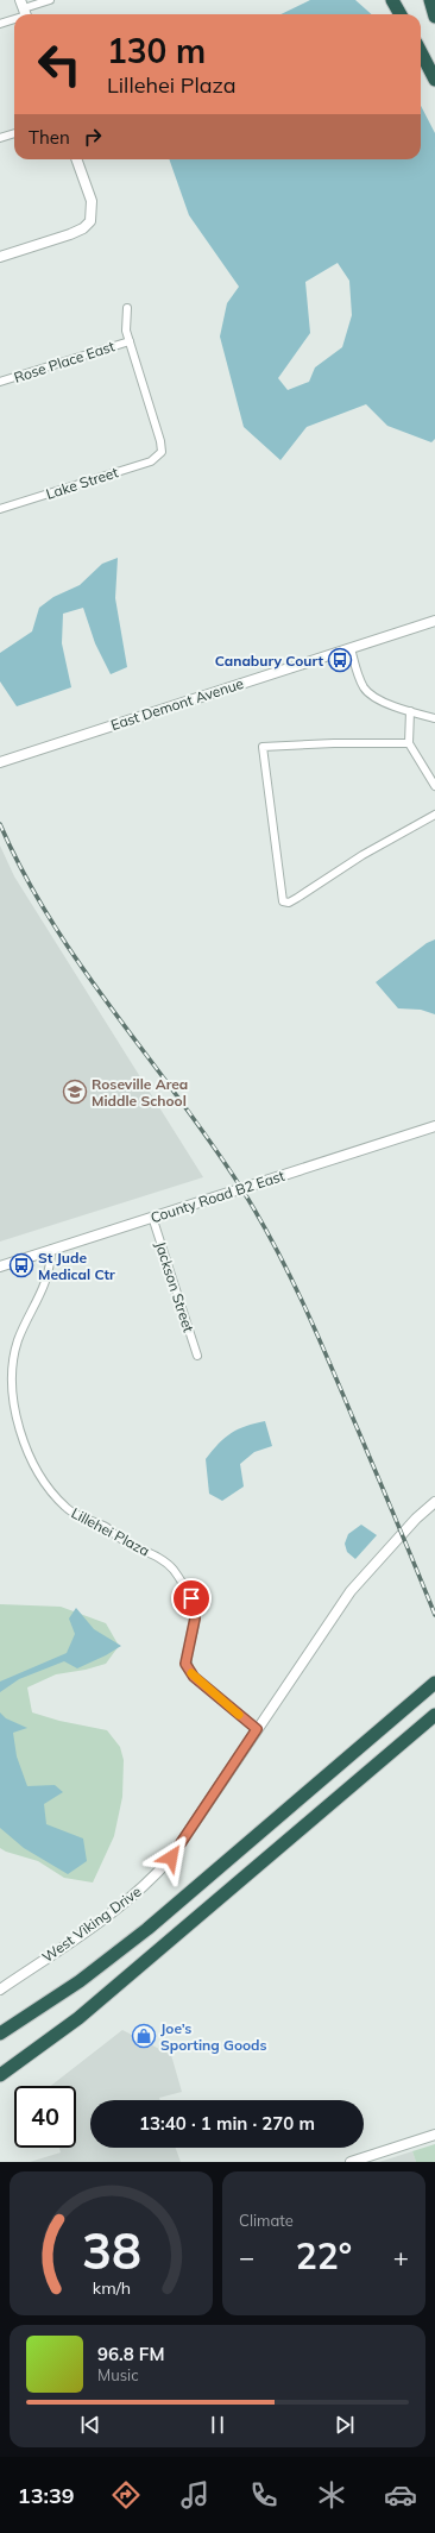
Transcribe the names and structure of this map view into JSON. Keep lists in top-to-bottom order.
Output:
{
  "streets": {
    "street": [
      "Rose Place East",
      "Lake Street",
      "East Demont Avenue",
      "County Road B2 East",
      "Jackson Street",
      "Lillehei Plaza",
      "West Viking Drive"
    ]
  },
  "crossings": [
    ["Rose Place East", "Lake Street"],
    ["County Road B2 East", "Jackson Street"],
    ["County Road B2 East", "Lillehei Plaza"],
    ["Lillehei Plaza", "West Viking Drive"]
  ],
  "places": {
    "bus stop": ["Canabury Court", "St Jude Medical Ctr"],
    "school or university": ["Roseville Area Middle School"],
    "shop": ["Joe’s Sporting Goods"]
  },
  "page": {
    "turn": ["130 m", "Lillehei Plaza"],
    "then": "Then",
    "limit": "40",
    "trip": "13:40 · 1 min · 270 m",
    "tile": "Climate",
    "heat": ["−", "22°", "+"],
    "song": ["96.8 FM", "Music"],
    "tabs": "13:39",
    "gauge": ["38", "km/h"]
  }
}
